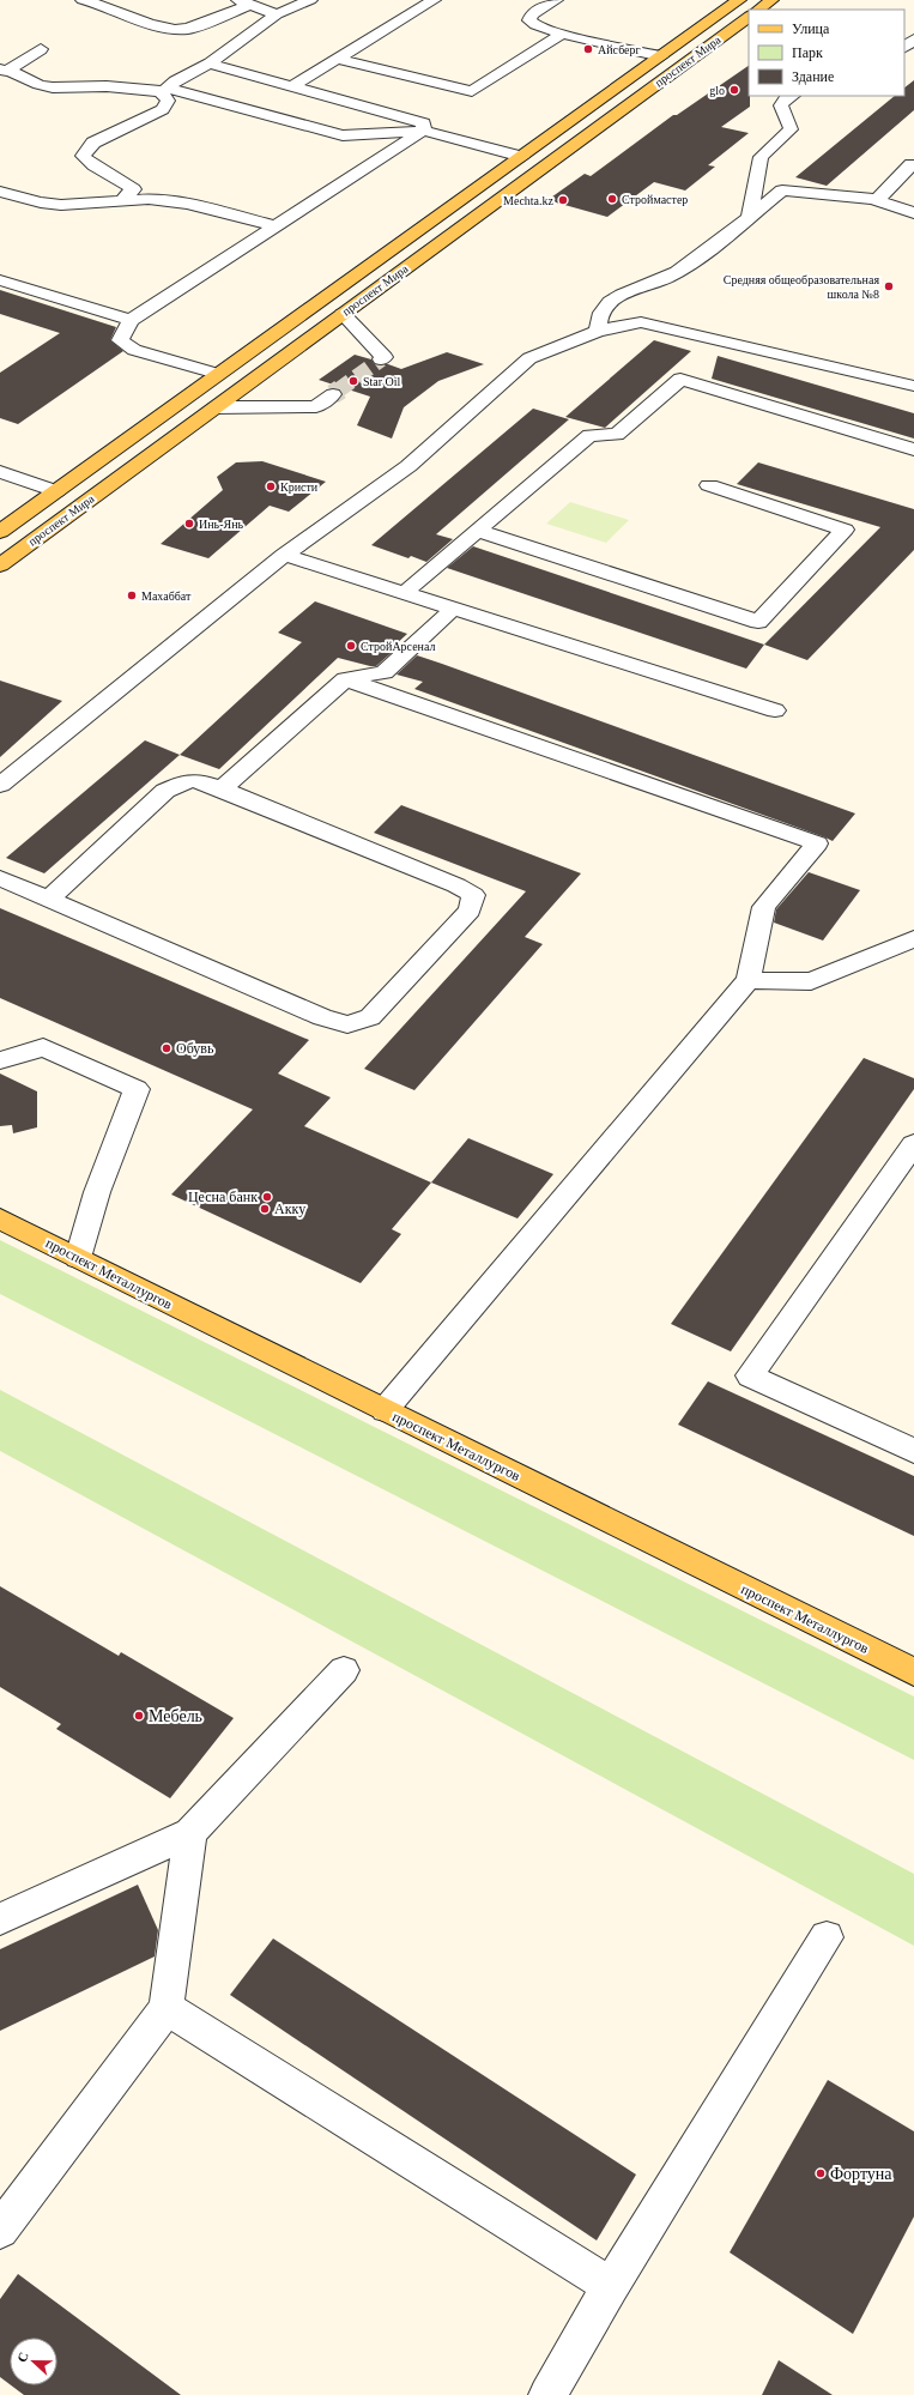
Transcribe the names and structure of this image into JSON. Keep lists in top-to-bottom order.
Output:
{
  "streets": {
    "main road": ["проспект Мира", "проспект Металлургов"]
  },
  "places": [
    "Айсберг",
    "glo",
    "Строймастер",
    "Mechta.kz",
    "Средняя общеобразовательная школа №8",
    "Star Oil",
    "Кристи",
    "Инь-Янь",
    "Махаббат",
    "СтройАрсенал",
    "Обувь",
    "Цесна банк",
    "Акку",
    "Мебель",
    "Фортуна"
  ],
  "legend": ["Улица", "Парк", "Здание"],
  "north": "left"
}
